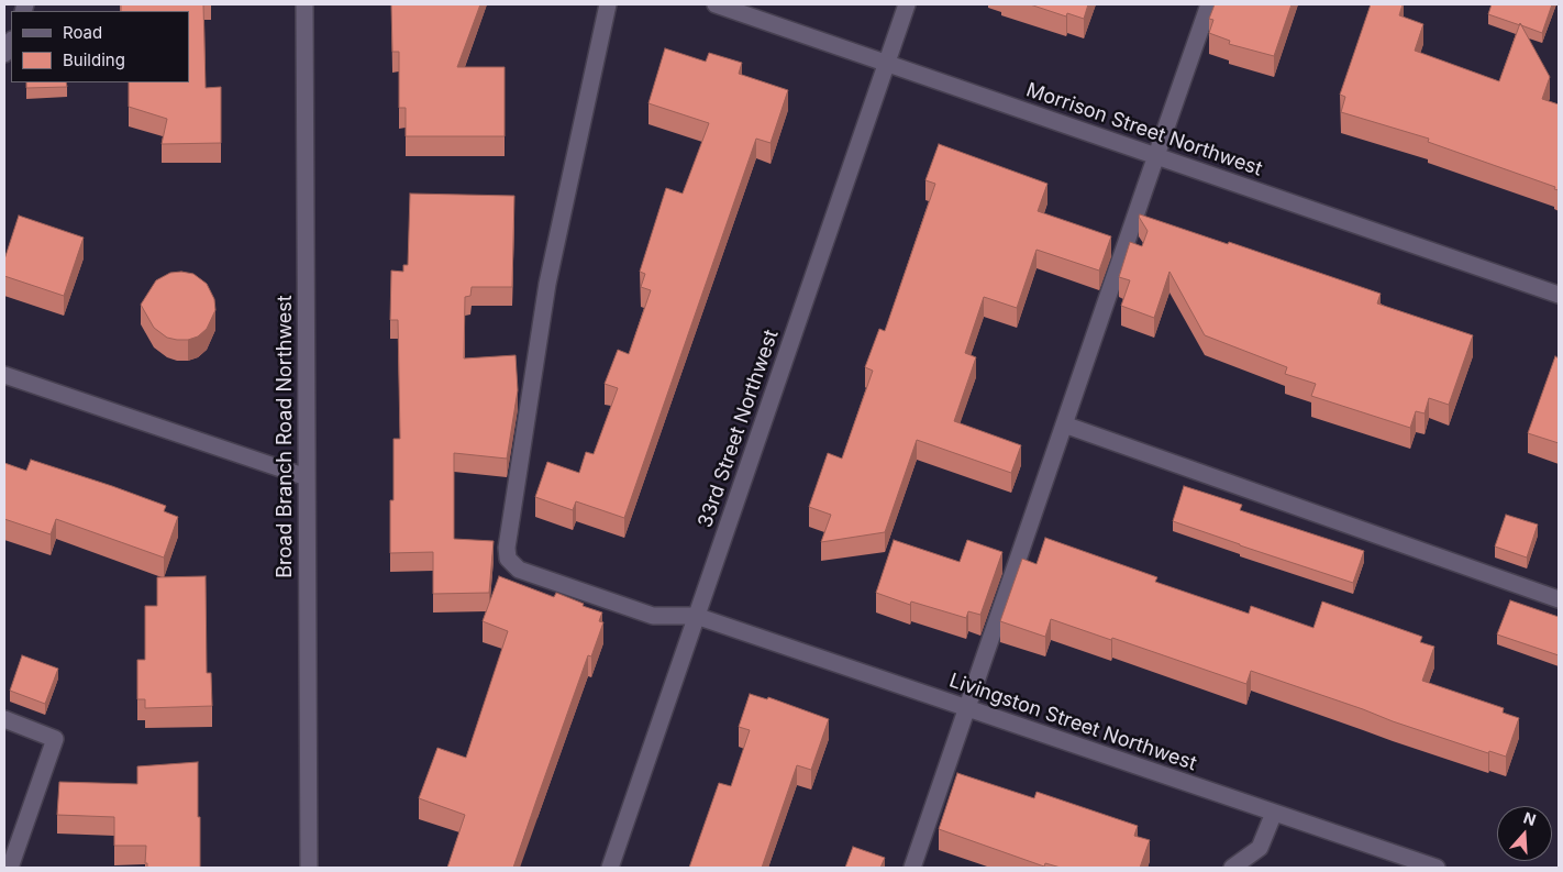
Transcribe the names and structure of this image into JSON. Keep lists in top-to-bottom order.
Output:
{
  "streets": {
    "street": [
      "Morrison Street Northwest",
      "33rd Street Northwest",
      "Broad Branch Road Northwest",
      "Livingston Street Northwest"
    ]
  },
  "crossings": [
    ["Morrison Street Northwest", "33rd Street Northwest"],
    ["33rd Street Northwest", "Livingston Street Northwest"]
  ],
  "legend": ["Road", "Building"],
  "north": "top"
}
